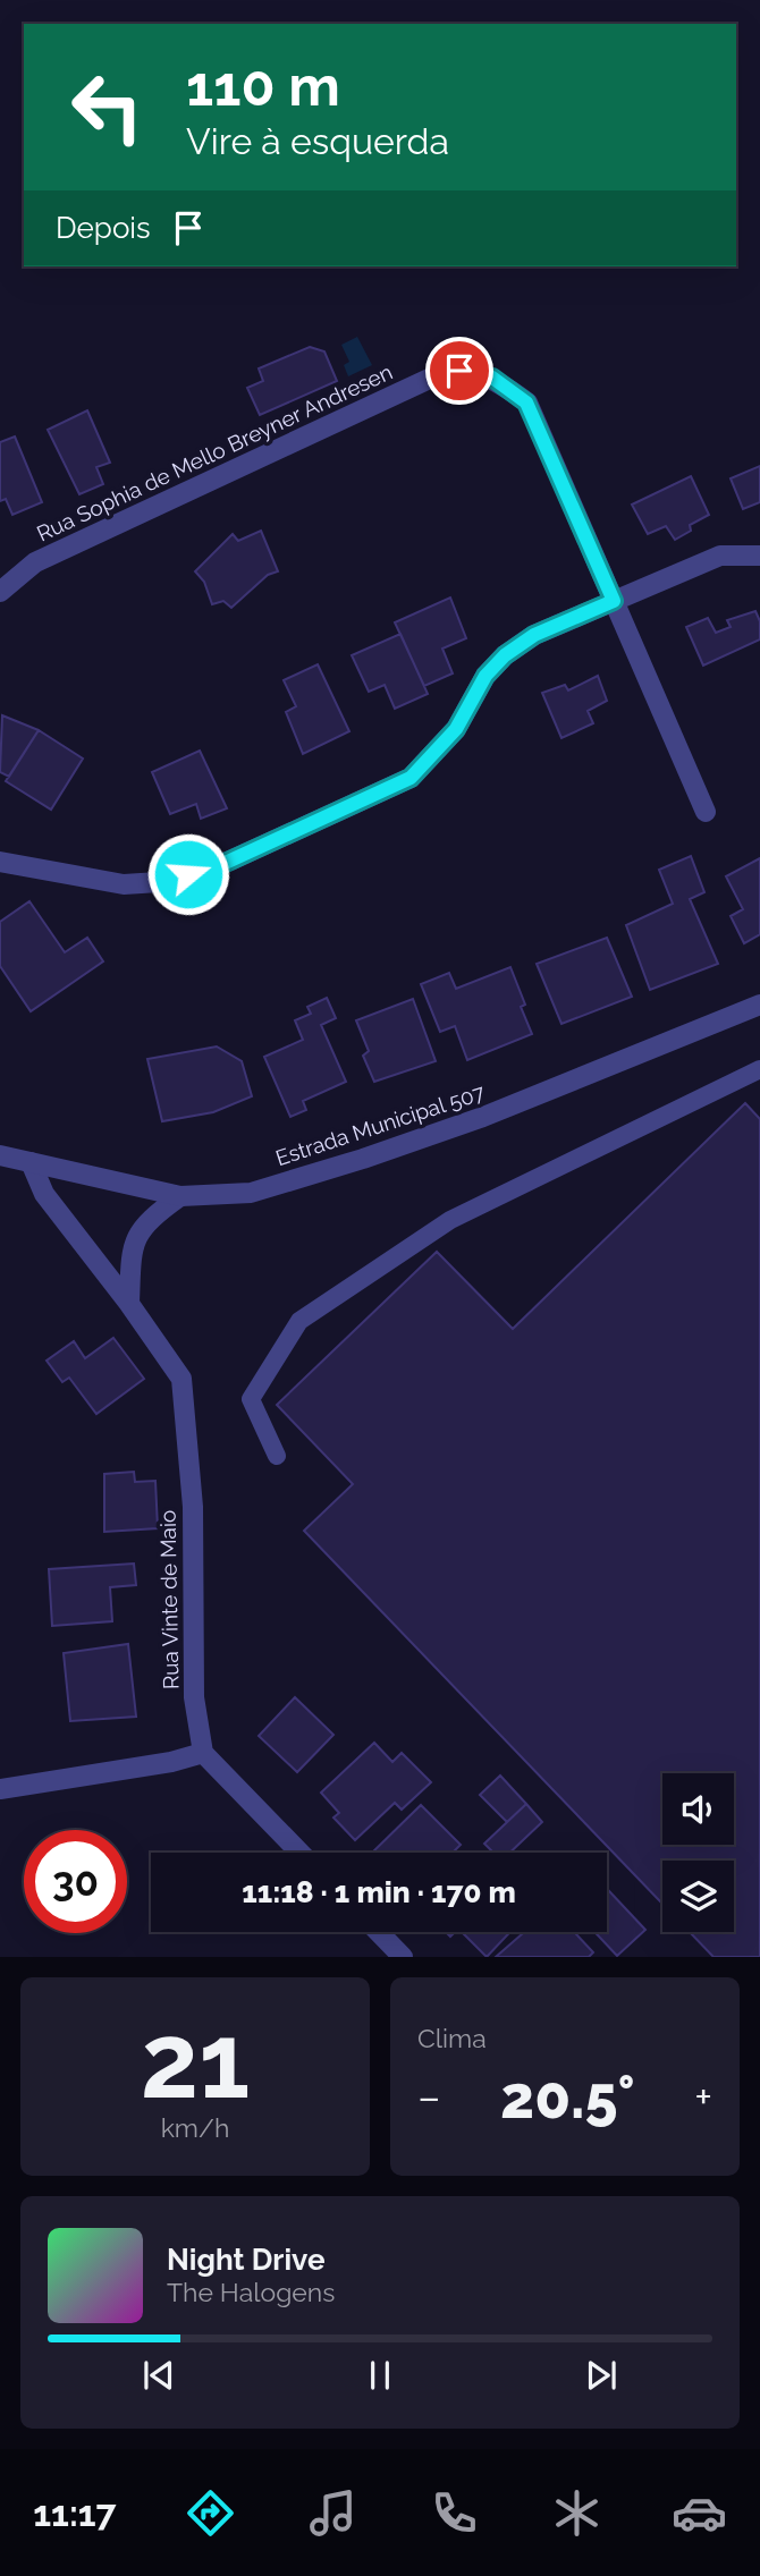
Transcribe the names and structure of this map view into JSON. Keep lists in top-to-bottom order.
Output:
{
  "streets": {
    "street": ["Rua Sophia de Mello Breyner Andresen", "Estrada Municipal 507", "Rua Vinte de Maio"]
  },
  "crossings": [
    ["Estrada Municipal 507", "Rua Vinte de Maio"]
  ],
  "page": {
    "turn": ["110 m", "Vire à esquerda"],
    "then": "Depois",
    "limit": "30",
    "trip": "11:18 · 1 min · 170 m",
    "tile": [
      ["21", "km/h"],
      "Clima"
    ],
    "heat": ["−", "20.5°", "+"],
    "song": ["Night Drive", "The Halogens"],
    "tabs": "11:17"
  }
}
